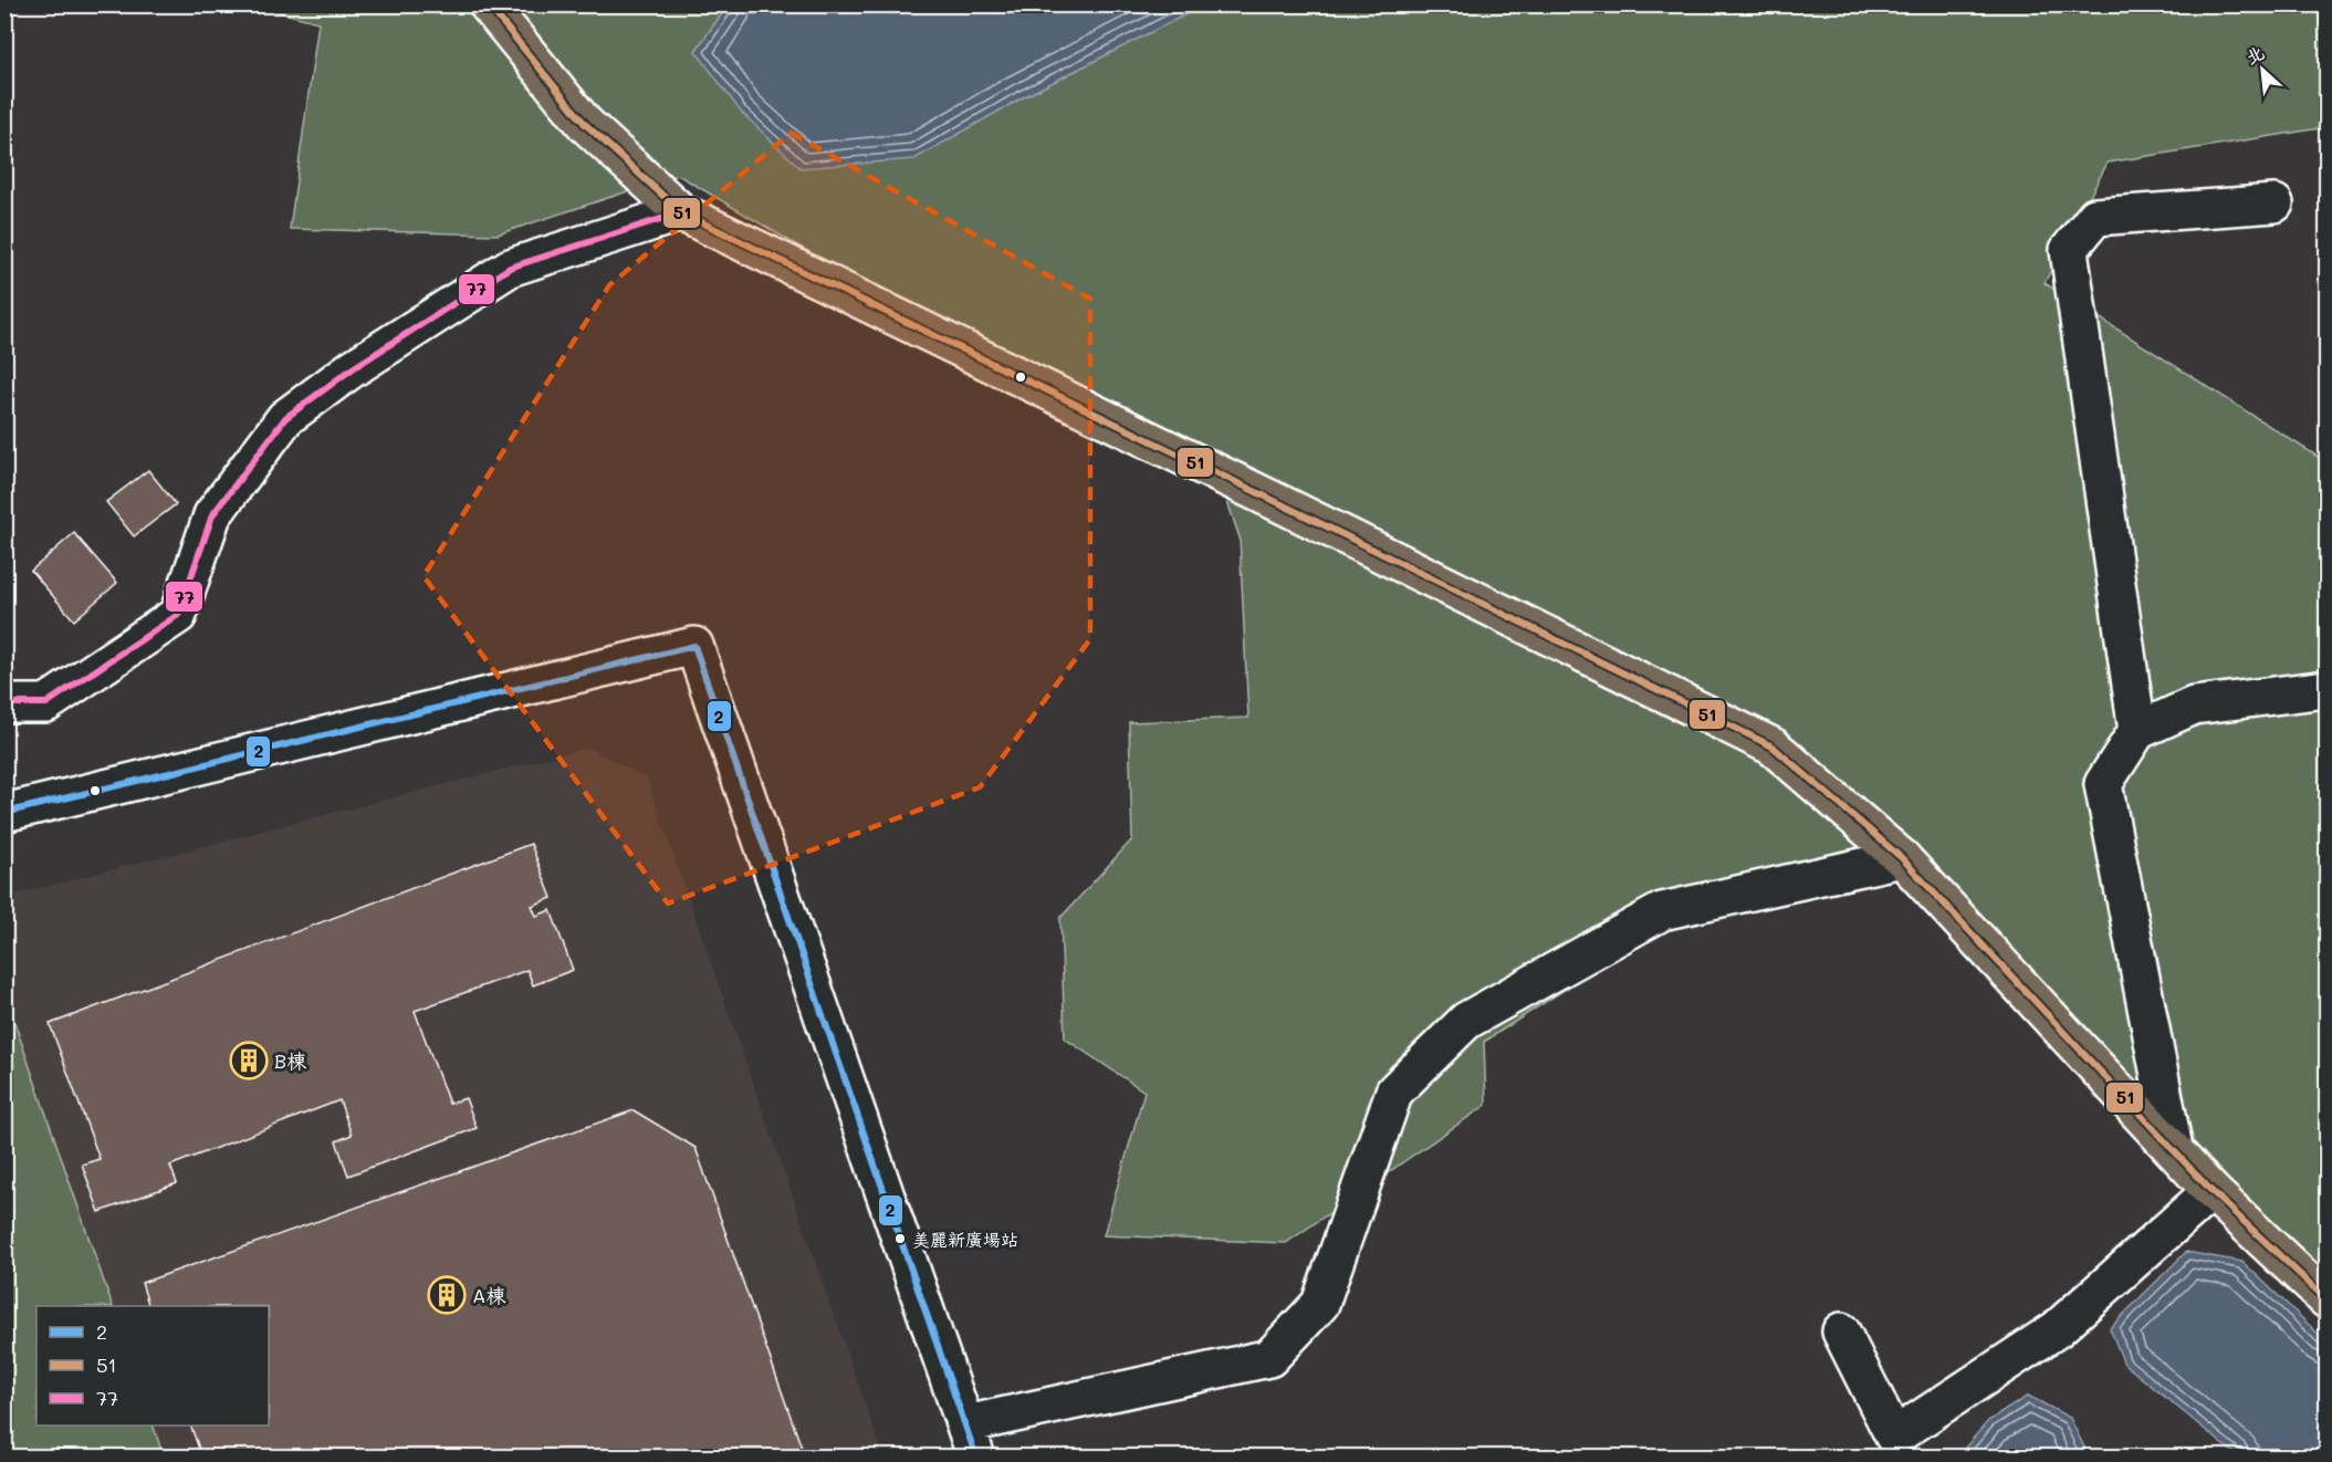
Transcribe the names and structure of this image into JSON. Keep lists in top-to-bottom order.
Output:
{
  "places": {
    "building": ["B棟", "A棟"],
    "other": ["美麗新廣場站"]
  },
  "lines": ["transit line 51", "transit line 77", "transit line 2"],
  "legend": ["2", "51", "77"],
  "north": "top left"
}
